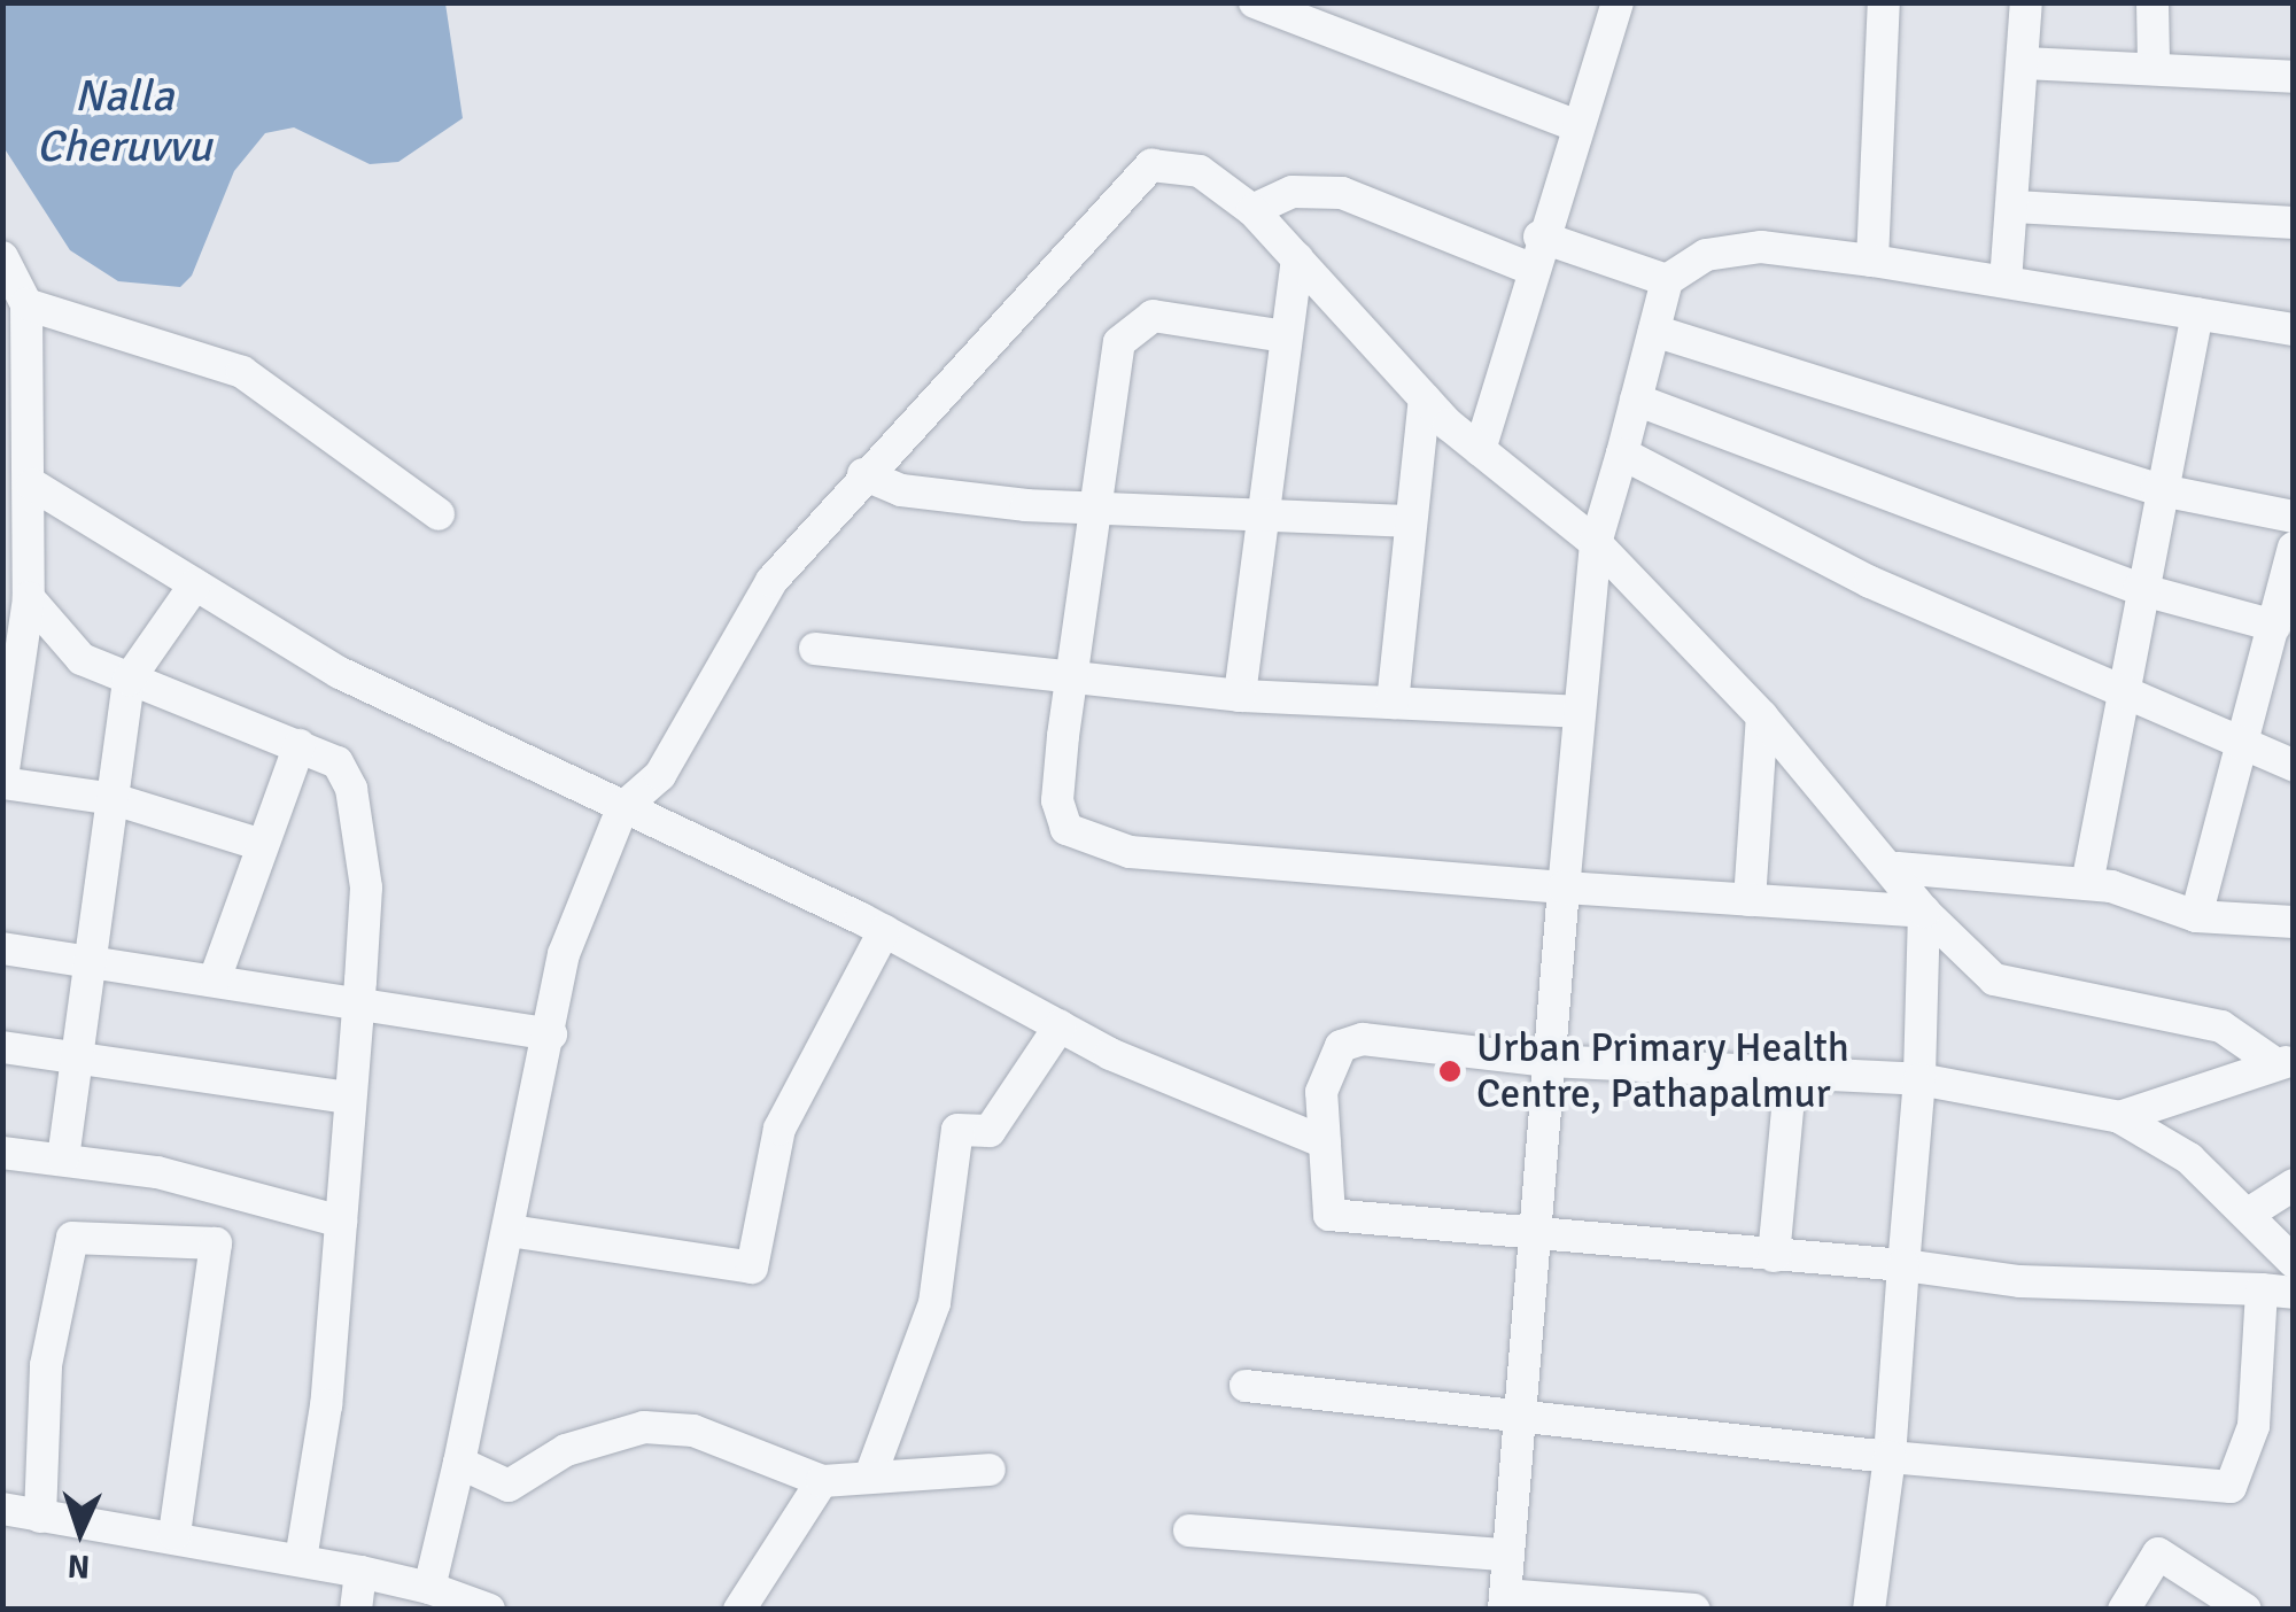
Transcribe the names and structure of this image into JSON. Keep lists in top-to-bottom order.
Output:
{
  "water": ["Nalla Cheruvvu"],
  "places": ["Urban Primary Health Centre, Pathapalmur"],
  "north": "bottom"
}
